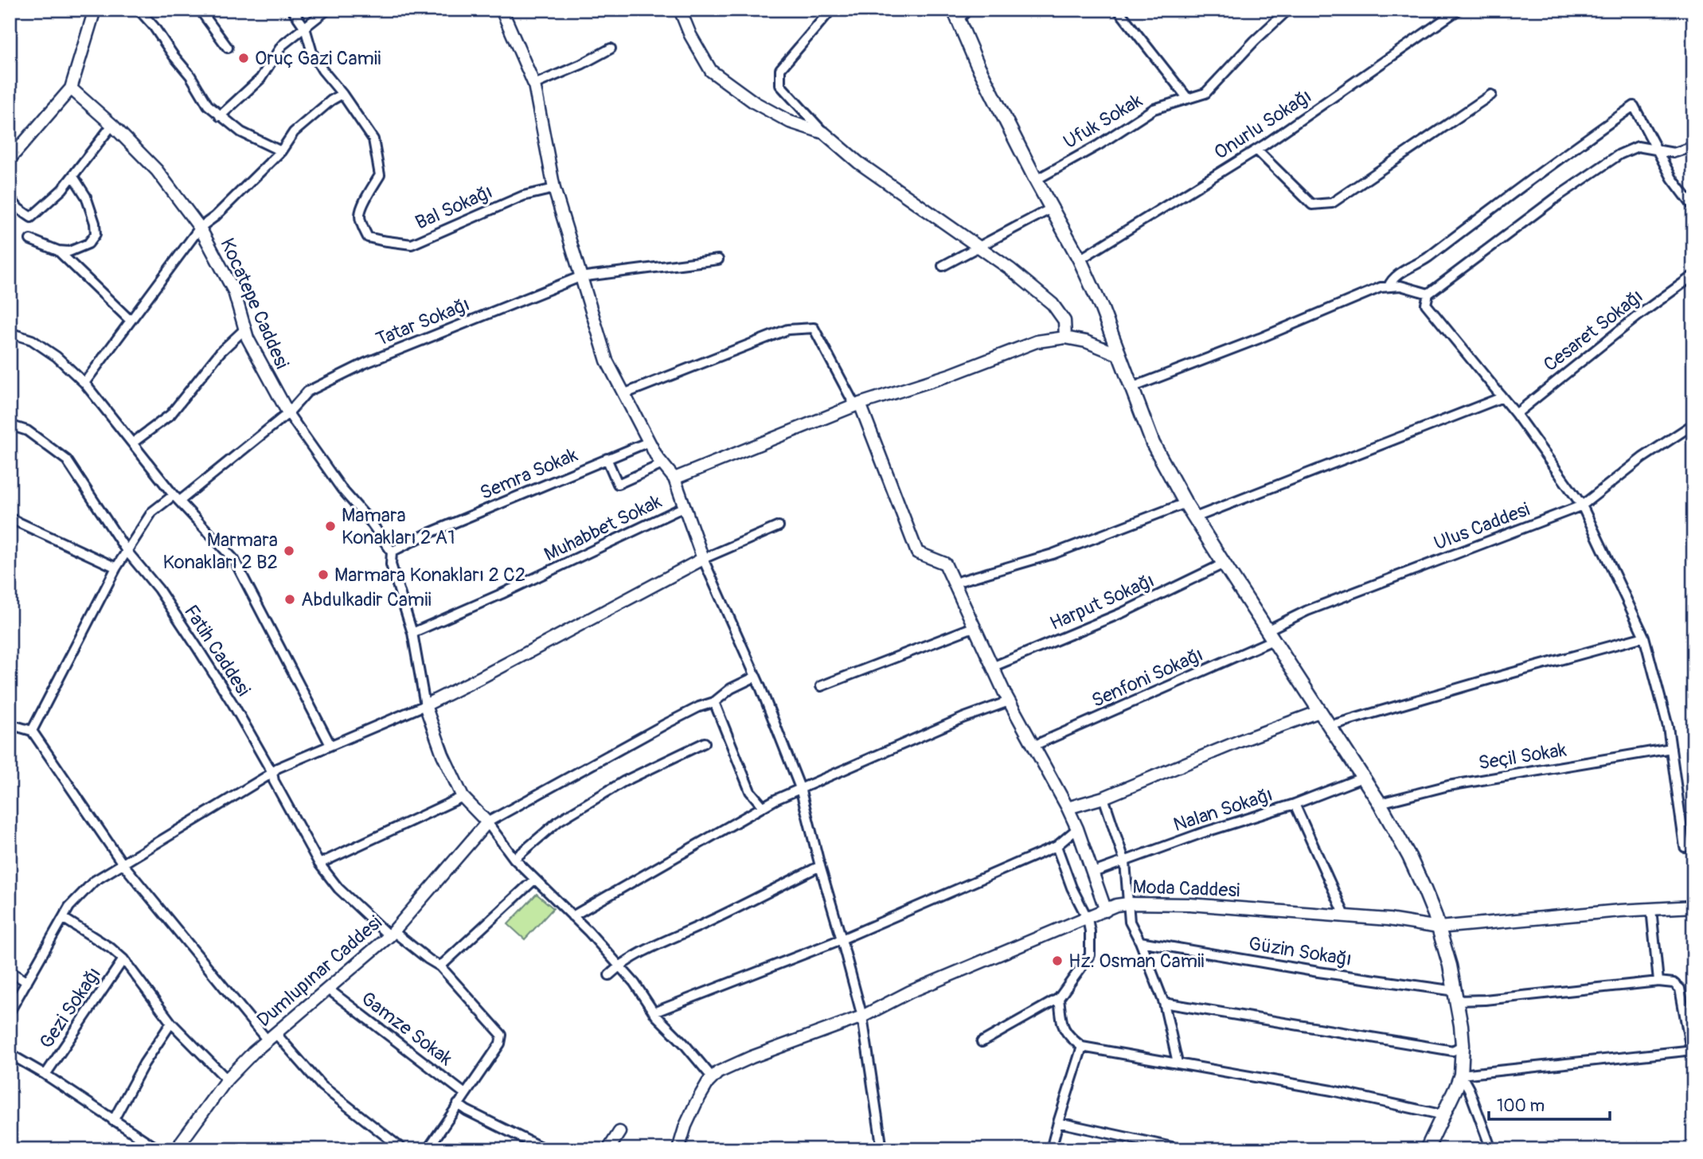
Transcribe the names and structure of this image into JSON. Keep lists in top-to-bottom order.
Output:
{
  "streets": {
    "street": [
      "Ufuk Sokak",
      "Onurlu Sokağı",
      "Bal Sokağı",
      "Kocatepe Caddesi",
      "Tatar Sokağı",
      "Cesaret Sokağı",
      "Semra Sokak",
      "Ulus Caddesi",
      "Muhabbet Sokak",
      "Harput Sokağı",
      "Fatih Caddesi",
      "Senfoni Sokağı",
      "Seçil Sokak",
      "Nalan Sokağı",
      "Moda Caddesi",
      "Güzin Sokağı",
      "Dumlupınar Caddesi",
      "Gezi Sokağı",
      "Gamze Sokak"
    ]
  },
  "crossings": [
    ["Kocatepe Caddesi", "Tatar Sokağı"],
    ["Tatar Sokağı", "Fatih Caddesi"],
    ["Ulus Caddesi", "Senfoni Sokağı"],
    ["Fatih Caddesi", "Dumlupınar Caddesi"],
    ["Fatih Caddesi", "Gamze Sokak"],
    ["Dumlupınar Caddesi", "Gamze Sokak"]
  ],
  "places": [
    "Oruç Gazi Camii",
    "Mamara Konakları 2 A1",
    "Marmara Konakları 2 B2",
    "Marmara Konakları 2 C2",
    "Abdulkadir Camii",
    "Hz. Osman Camii"
  ],
  "scale_bar": "100 m"
}
